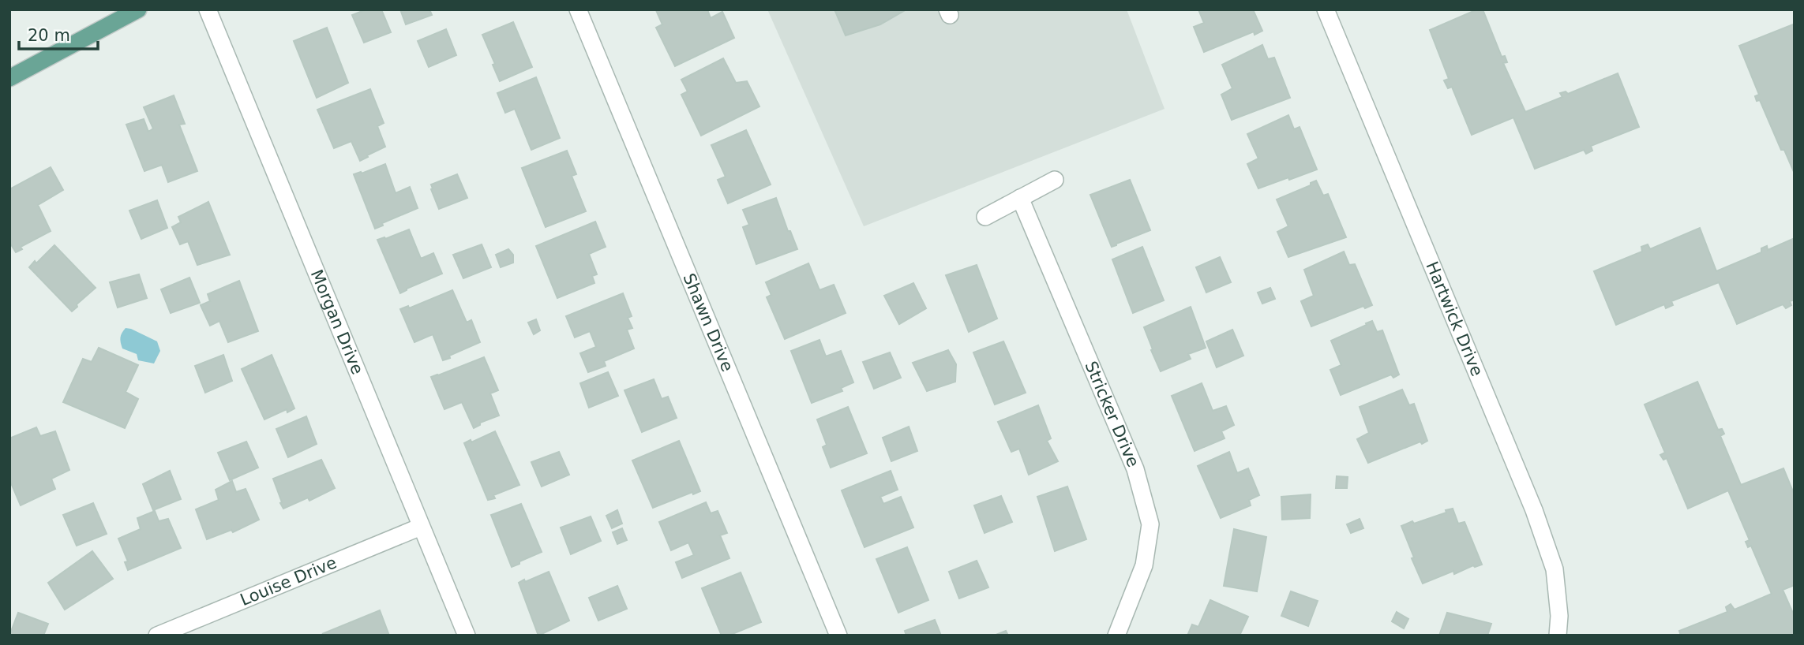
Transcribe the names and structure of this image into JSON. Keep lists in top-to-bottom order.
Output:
{
  "streets": {
    "street": [
      "Hartwick Drive",
      "Morgan Drive",
      "Shawn Drive",
      "Stricker Drive",
      "Louise Drive"
    ]
  },
  "crossings": [
    ["Morgan Drive", "Louise Drive"]
  ],
  "scale_bar": "20 m"
}
